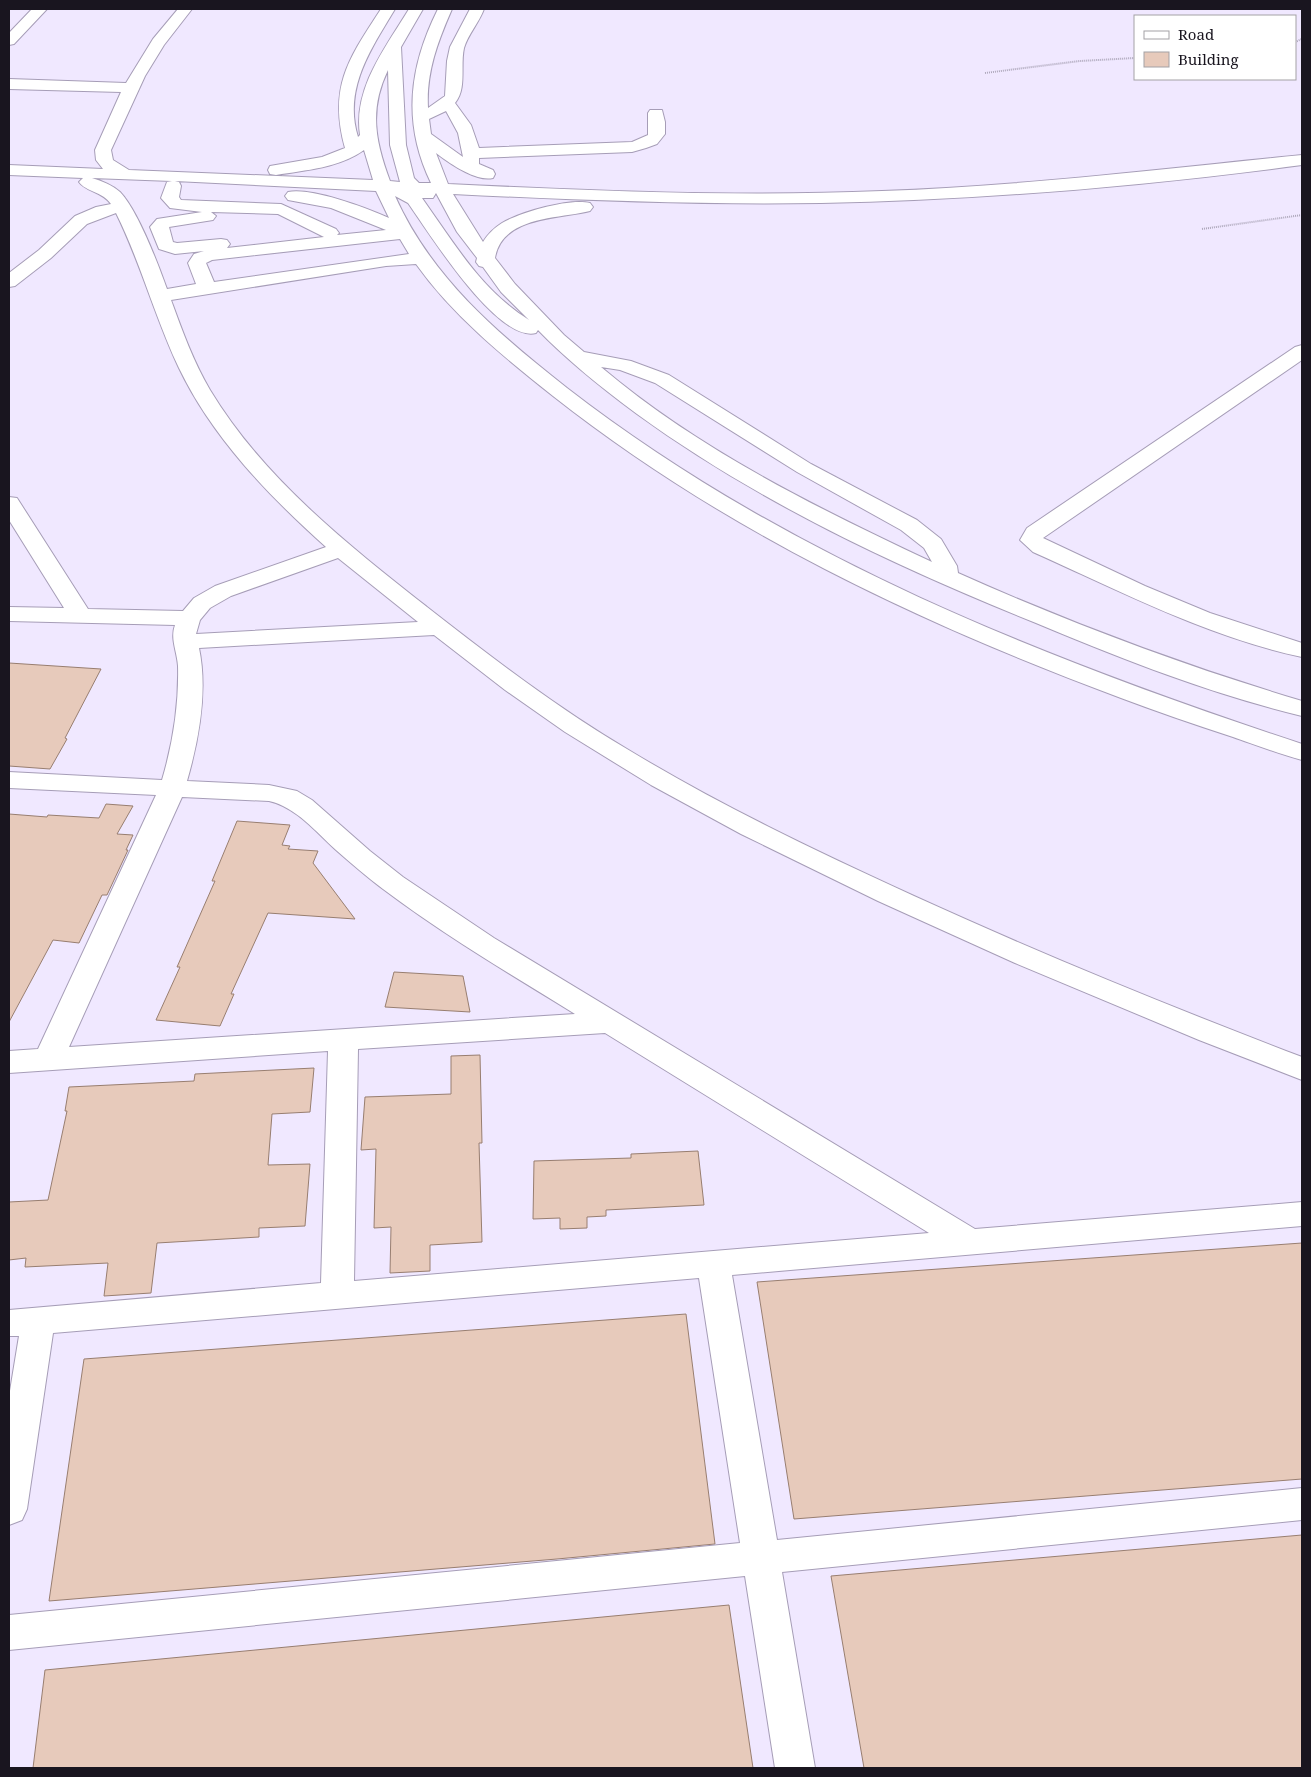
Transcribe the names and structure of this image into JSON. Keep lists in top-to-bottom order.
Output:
{
  "legend": ["Road", "Building"]
}
